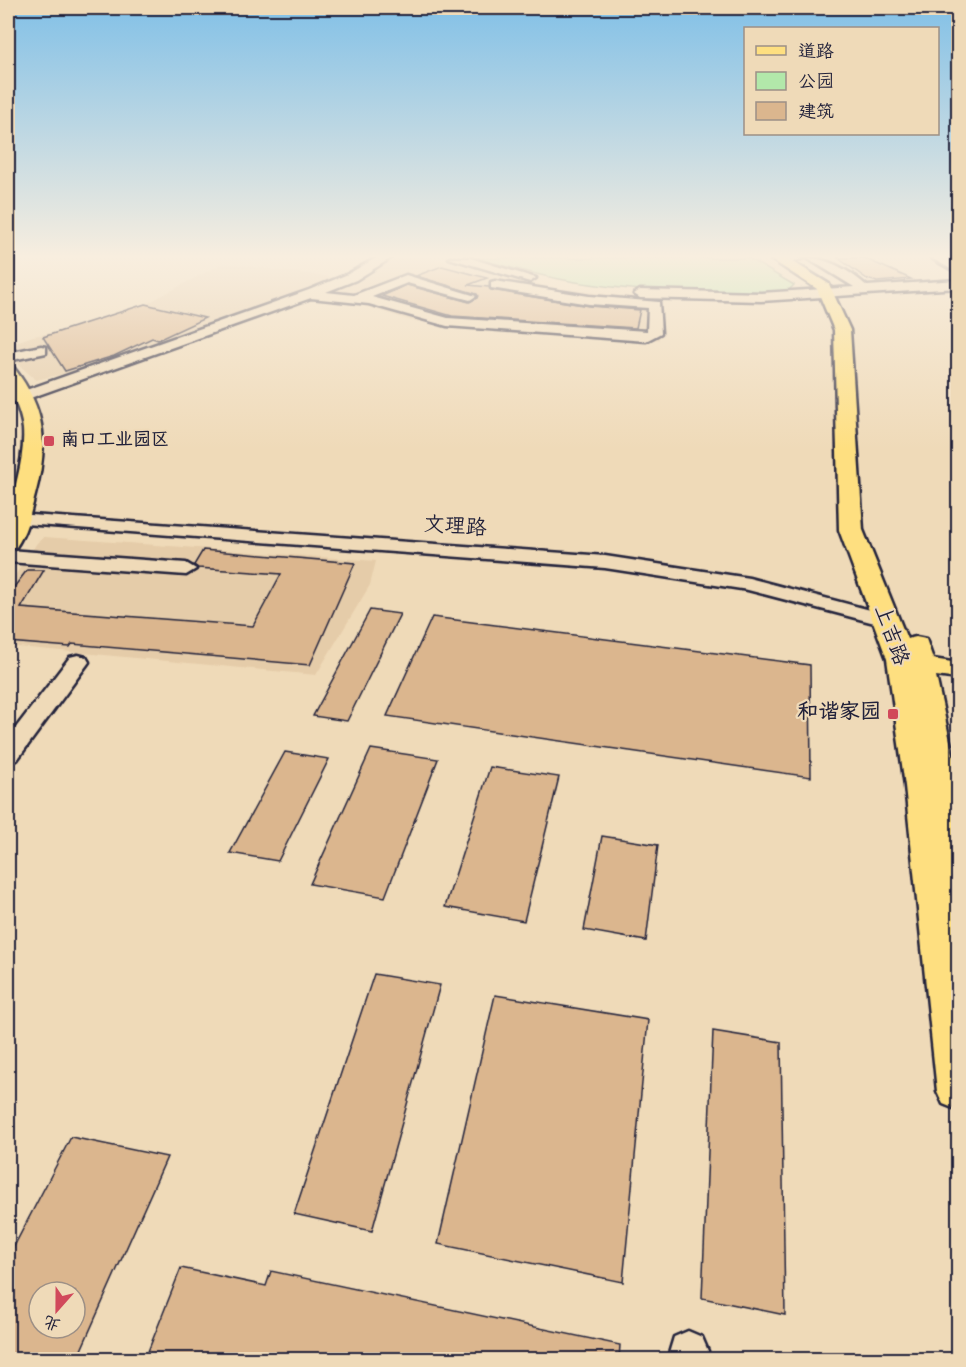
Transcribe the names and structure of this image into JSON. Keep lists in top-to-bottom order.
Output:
{
  "streets": {
    "main road": ["上吉路"],
    "street": ["文理路"]
  },
  "crossings": [
    ["文理路", "上吉路"]
  ],
  "places": {
    "transit": ["南口工业园区", "和谐家园"]
  },
  "legend": ["道路", "公园", "建筑"],
  "north": "bottom"
}
